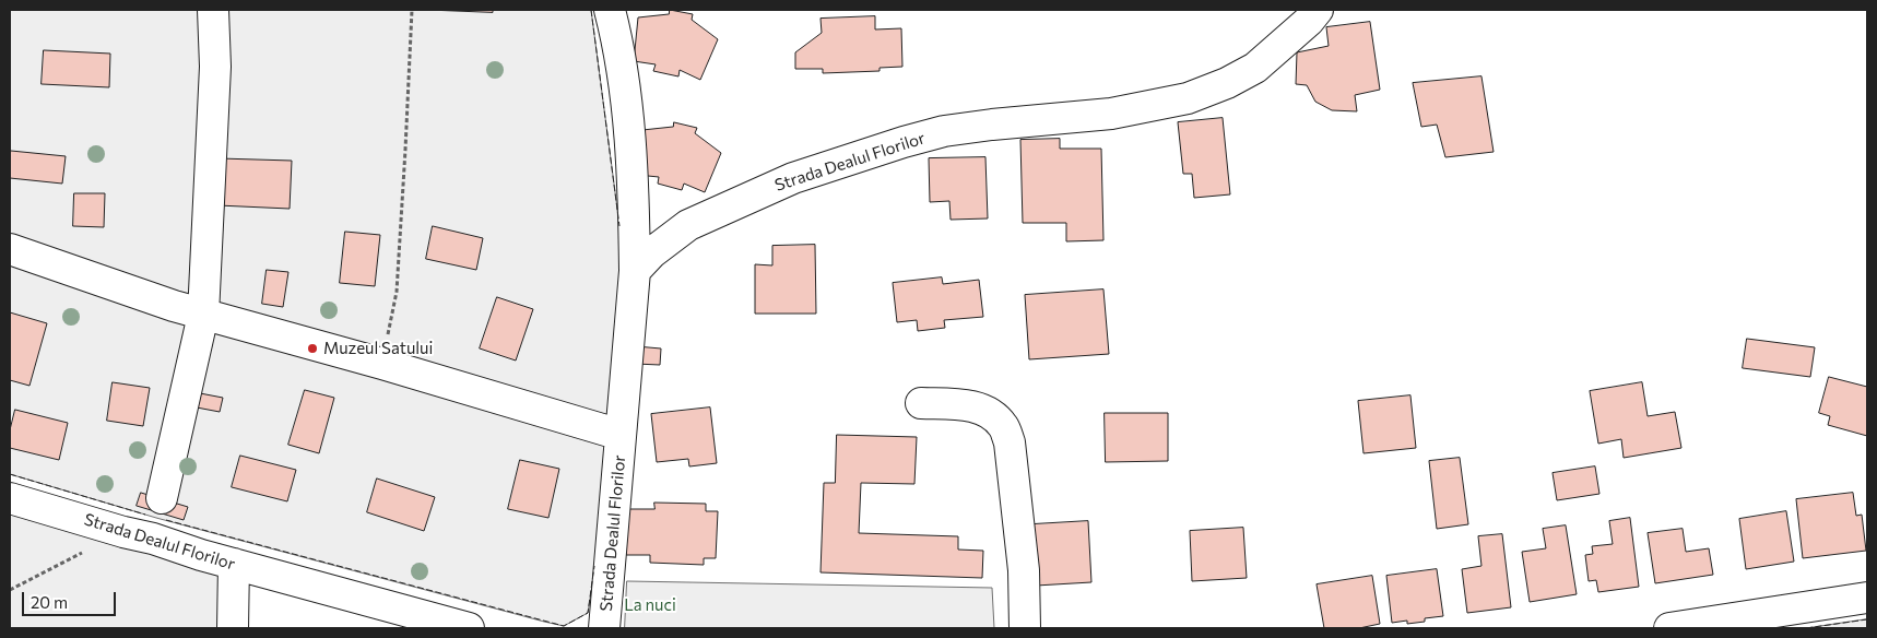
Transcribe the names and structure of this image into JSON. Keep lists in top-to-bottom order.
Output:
{
  "streets": {
    "street": ["Strada Dealul Florilor"]
  },
  "parks": ["La nuci"],
  "places": ["Muzeul Satului"],
  "scale_bar": "20 m"
}
